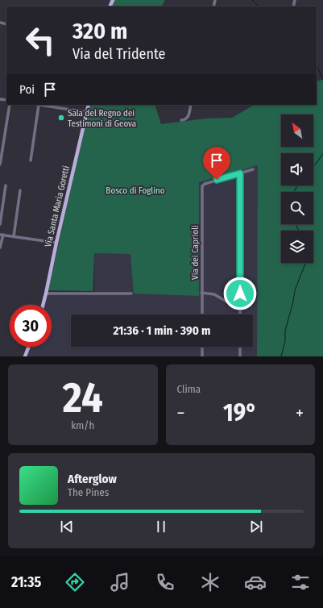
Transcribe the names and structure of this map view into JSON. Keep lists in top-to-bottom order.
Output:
{
  "streets": {
    "main road": ["Via Santa Maria Goretti"],
    "street": ["Via dei Caprioli"]
  },
  "parks": ["Bosco di Foglino"],
  "places": ["Sala del Regno dei Testimoni di Geova"],
  "north": "top left",
  "page": {
    "turn": ["320 m", "Via del Tridente"],
    "then": "Poi",
    "limit": "30",
    "trip": "21:36 · 1 min · 390 m",
    "tile": [
      ["24", "km/h"],
      "Clima"
    ],
    "heat": ["−", "19°", "+"],
    "song": ["Afterglow", "The Pines"],
    "tabs": "21:35"
  }
}
